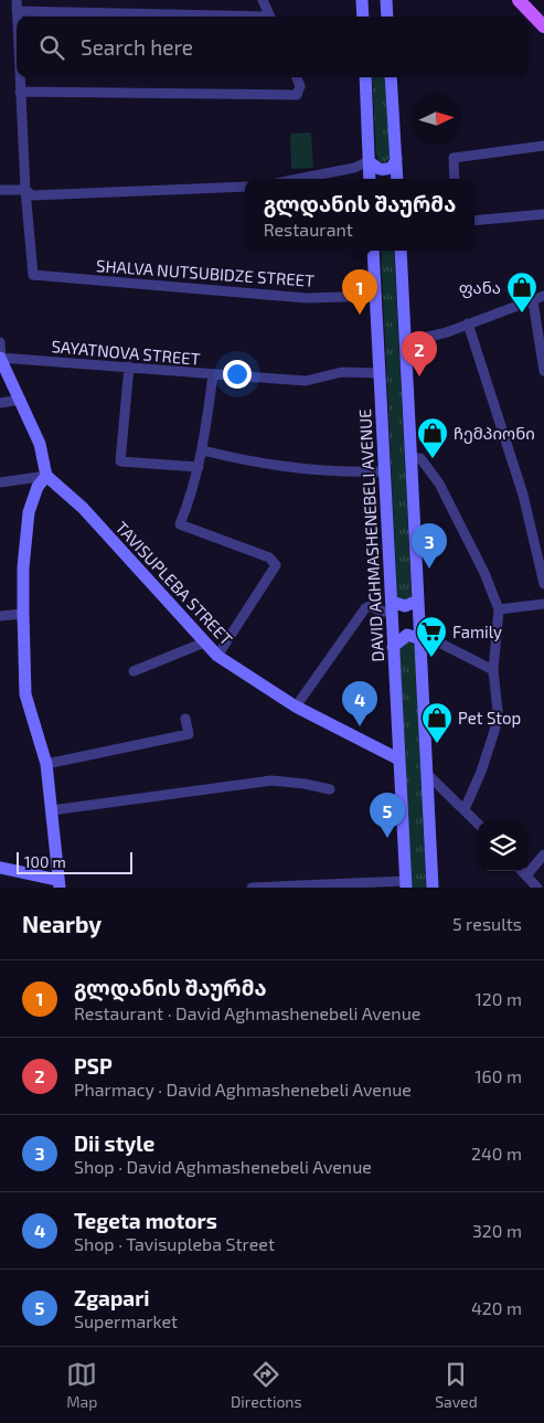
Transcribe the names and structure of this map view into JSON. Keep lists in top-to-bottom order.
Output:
{
  "streets": {
    "main road": ["DAVID AGHMASHENEBELI AVENUE", "TAVISUPLEBA STREET"],
    "street": ["SHALVA NUTSUBIDZE STREET", "SAYATNOVA STREET"]
  },
  "crossings": [
    ["SHALVA NUTSUBIDZE STREET", "DAVID AGHMASHENEBELI AVENUE"],
    ["SAYATNOVA STREET", "DAVID AGHMASHENEBELI AVENUE"],
    ["DAVID AGHMASHENEBELI AVENUE", "TAVISUPLEBA STREET"]
  ],
  "places": {
    "shop": ["ფანა", "ჩემპიონი", "Pet Stop"],
    "supermarket": ["Family"]
  },
  "scale_bar": "100 m",
  "north": "right",
  "page": {
    "search": "Search here",
    "popup": ["გლდანის შაურმა", "Restaurant"],
    "pins": [
      "1",
      "2",
      "3",
      "4",
      "5"
    ],
    "scale": "100 m",
    "heading": ["Nearby", "5 results"],
    "list": [
      {
        "mark": "1",
        "name": "გლდანის შაურმა",
        "note": "Restaurant · David Aghmashenebeli Avenue",
        "value": "120 m"
      },
      {
        "mark": "2",
        "name": "PSP",
        "note": "Pharmacy · David Aghmashenebeli Avenue",
        "value": "160 m"
      },
      {
        "mark": "3",
        "name": "Dii style",
        "note": "Shop · David Aghmashenebeli Avenue",
        "value": "240 m"
      },
      {
        "mark": "4",
        "name": "Tegeta motors",
        "note": "Shop · Tavisupleba Street",
        "value": "320 m"
      },
      {
        "mark": "5",
        "name": "Zgapari",
        "note": "Supermarket",
        "value": "420 m"
      }
    ],
    "nav": ["Map", "Directions", "Saved"]
  }
}
